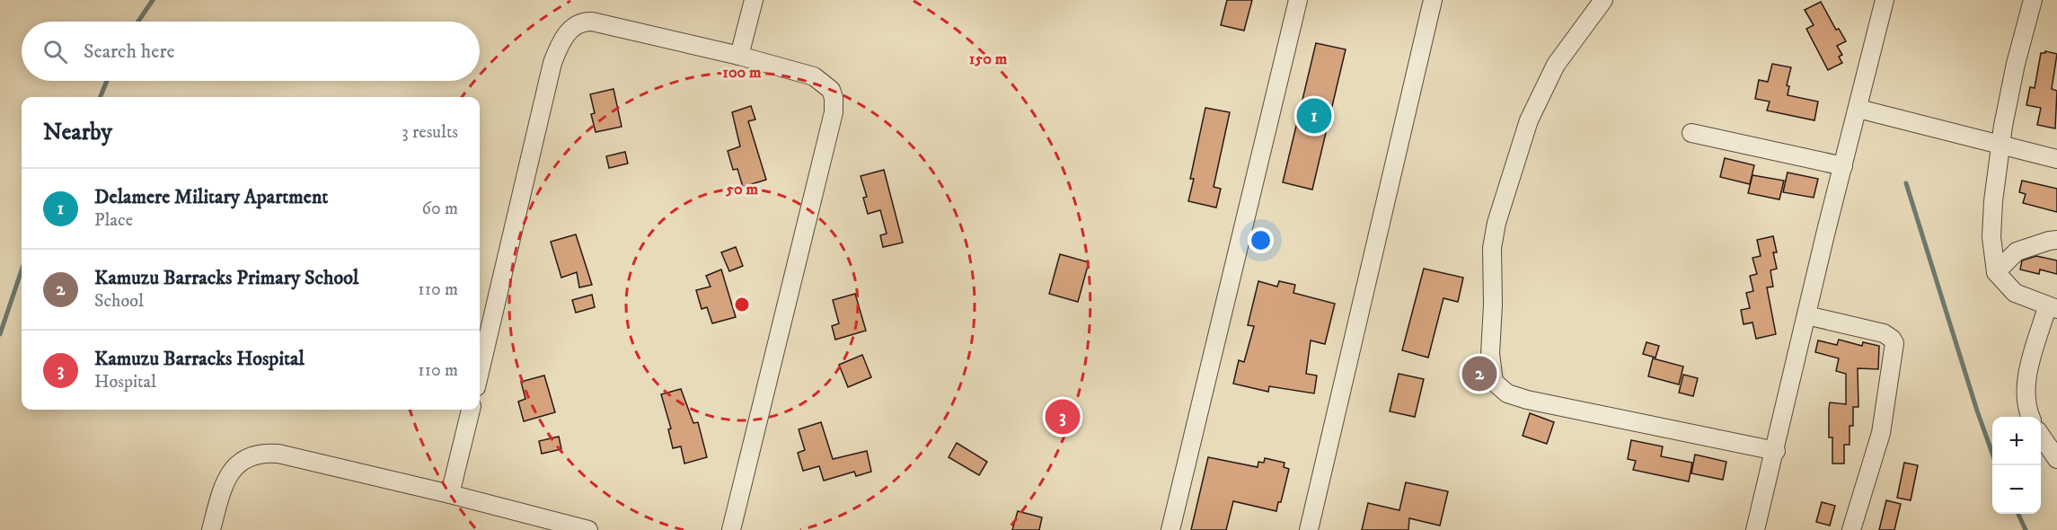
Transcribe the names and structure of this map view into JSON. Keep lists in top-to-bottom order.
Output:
{
  "page": {
    "search": "Search here",
    "pins": ["1", "2", "3"],
    "heading": ["Nearby", "3 results"],
    "list": [
      {
        "mark": "1",
        "name": "Delamere Military Apartment",
        "note": "Place",
        "value": "60 m"
      },
      {
        "mark": "2",
        "name": "Kamuzu Barracks Primary School",
        "note": "School",
        "value": "110 m"
      },
      {
        "mark": "3",
        "name": "Kamuzu Barracks Hospital",
        "note": "Hospital",
        "value": "110 m"
      }
    ],
    "map_buttons": ["+", "−"]
  },
  "rings": ["150 m", "100 m", "50 m"]
}
